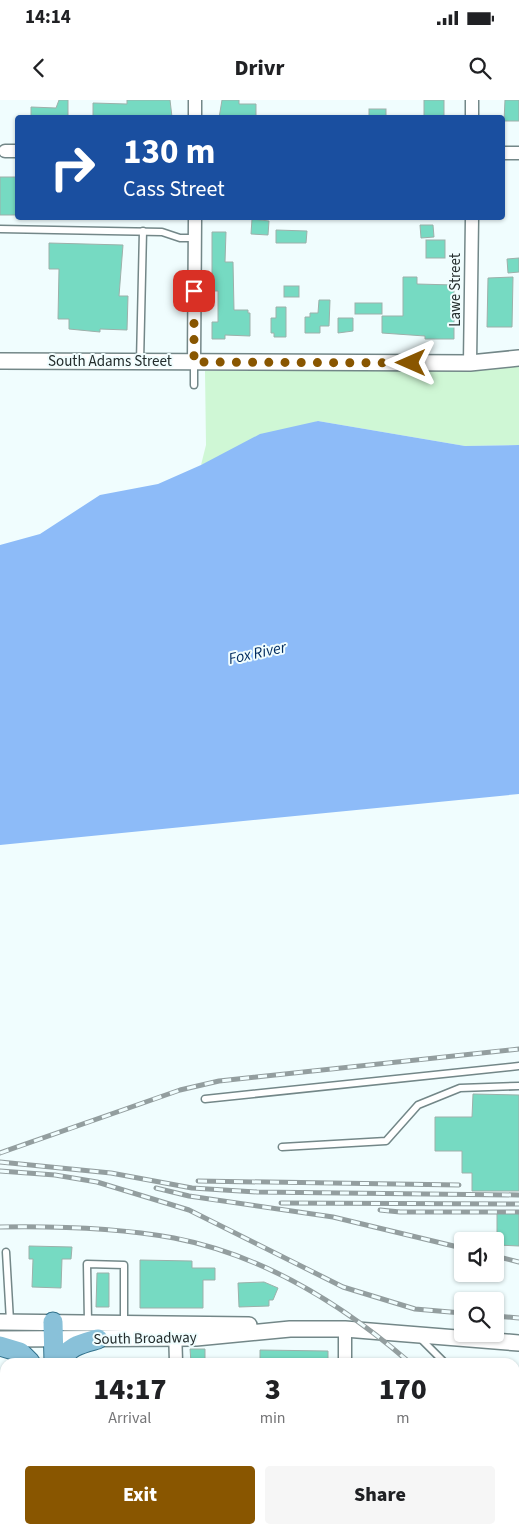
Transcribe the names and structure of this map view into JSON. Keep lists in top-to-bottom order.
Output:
{
  "streets": {
    "street": ["Lawe Street", "South Adams Street", "South Broadway"]
  },
  "crossings": [
    ["Lawe Street", "South Adams Street"]
  ],
  "water": ["Fox River"],
  "page": {
    "status": "14:14",
    "header": "Drivr",
    "turn": ["130 m", "Cass Street"],
    "eta": [
      "14:17",
      "Arrival",
      "3",
      "min",
      "170",
      "m"
    ],
    "buttons": ["Exit", "Share"]
  }
}
